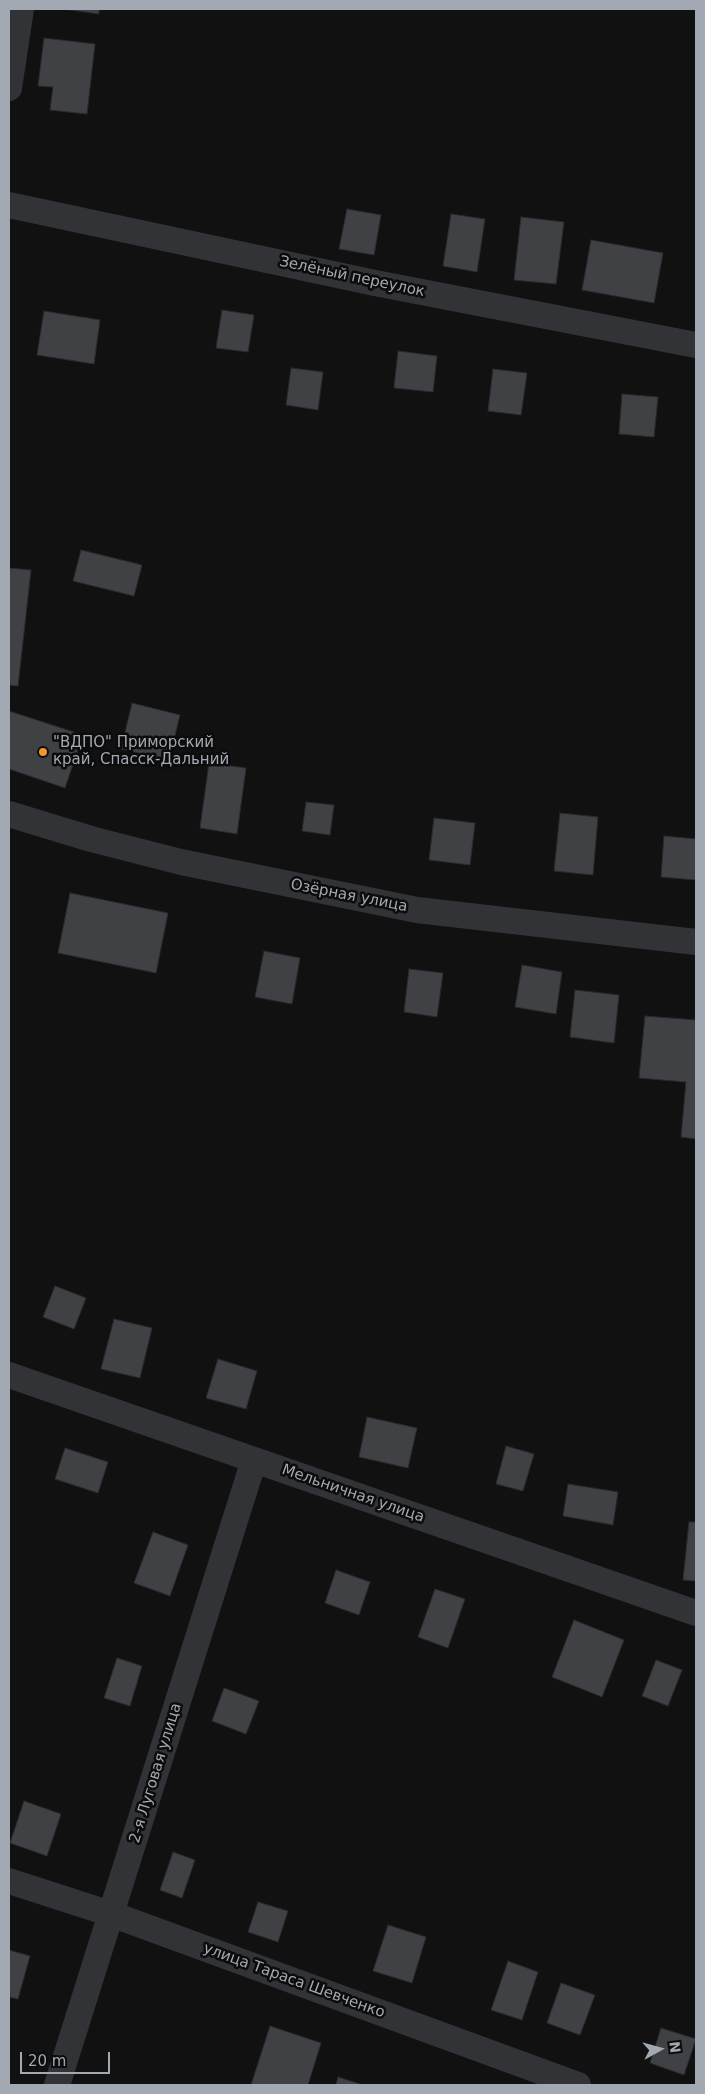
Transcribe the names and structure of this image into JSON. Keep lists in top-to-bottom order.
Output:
{
  "streets": {
    "street": [
      "Зелёный переулок",
      "Озёрная улица",
      "Мельничная улица",
      "2-я Луговая улица",
      "улица Тараса Шевченко"
    ]
  },
  "crossings": [
    ["Мельничная улица", "2-я Луговая улица"],
    ["2-я Луговая улица", "улица Тараса Шевченко"]
  ],
  "places": ["\"ВДПО\" Приморский край, Спасск-Дальний"],
  "scale_bar": "20 m",
  "north": "right"
}
